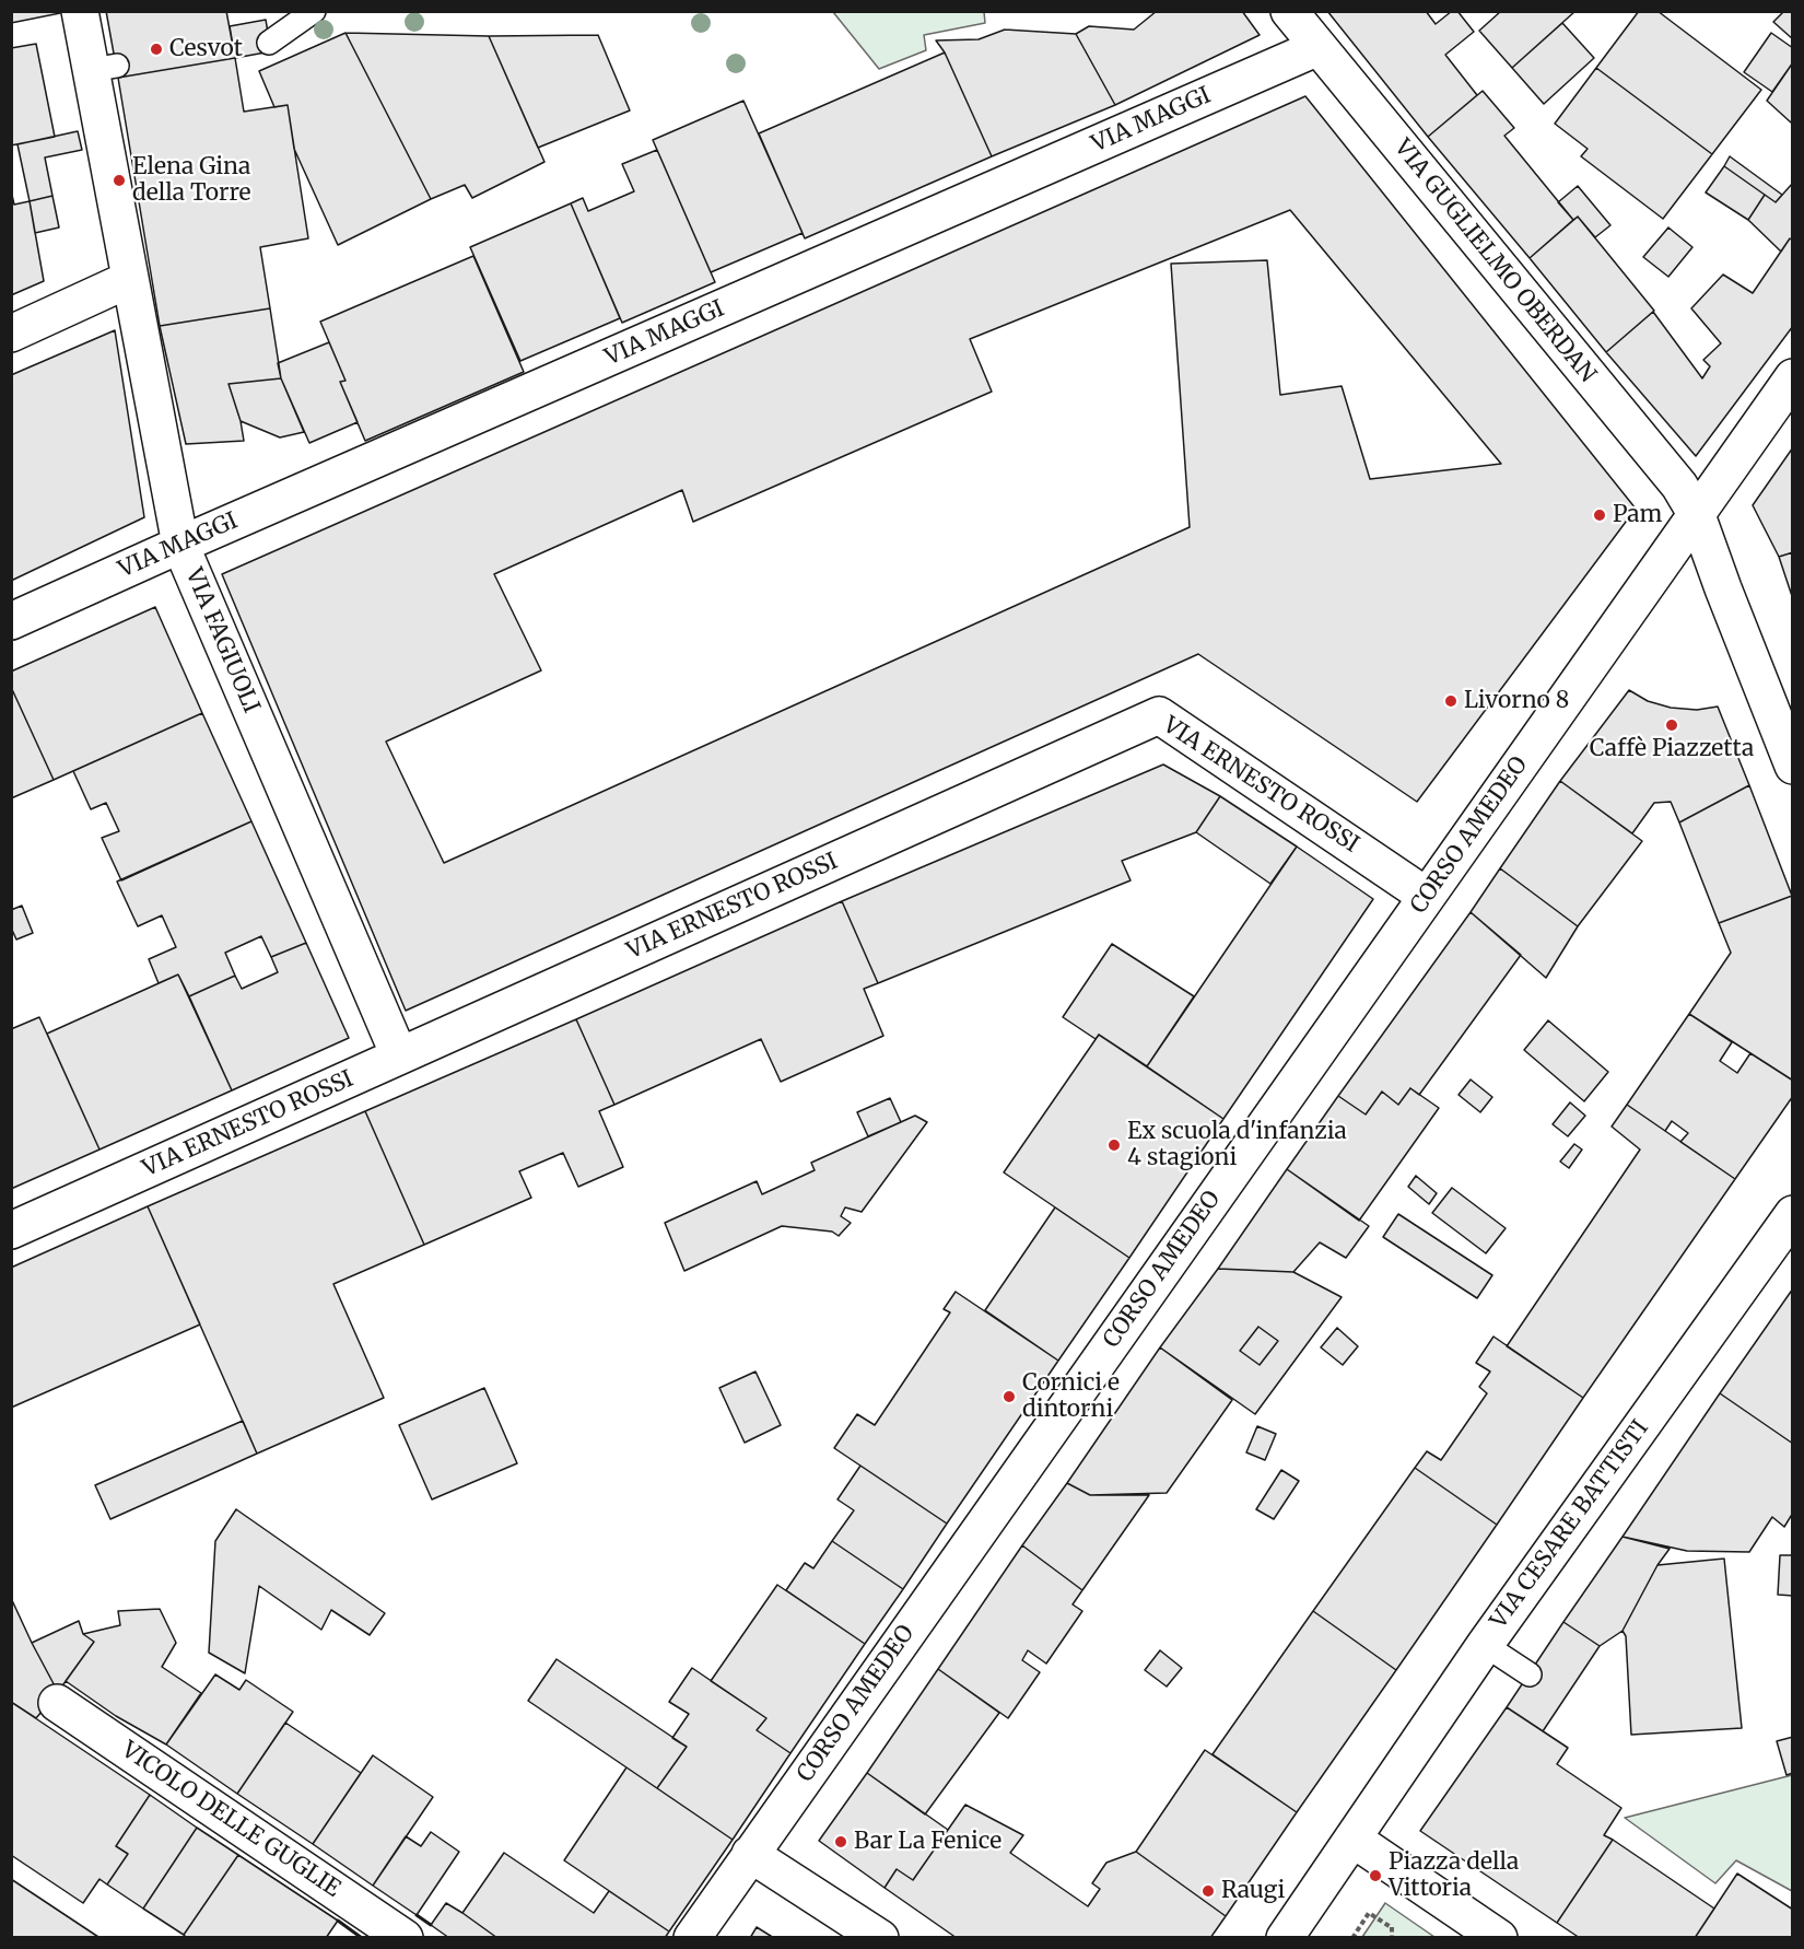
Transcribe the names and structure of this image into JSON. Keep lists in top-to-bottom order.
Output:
{
  "streets": {
    "street": [
      "VIA MAGGI",
      "VIA GUGLIELMO OBERDAN",
      "VIA FAGIUOLI",
      "VIA ERNESTO ROSSI",
      "CORSO AMEDEO",
      "VIA CESARE BATTISTI",
      "VICOLO DELLE GUGLIE"
    ]
  },
  "crossings": [
    ["VIA MAGGI", "VIA GUGLIELMO OBERDAN"],
    ["VIA MAGGI", "VIA FAGIUOLI"],
    ["VIA GUGLIELMO OBERDAN", "CORSO AMEDEO"],
    ["VIA FAGIUOLI", "VIA ERNESTO ROSSI"],
    ["VIA ERNESTO ROSSI", "CORSO AMEDEO"]
  ],
  "places": [
    "Cesvot",
    "Elena Gina della Torre",
    "Pam",
    "Livorno 8",
    "Caffè Piazzetta",
    "Ex scuola d'infanzia 4 stagioni",
    "Cornici e dintorni",
    "Bar La Fenice",
    "Piazza della Vittoria",
    "Raugi"
  ]
}
